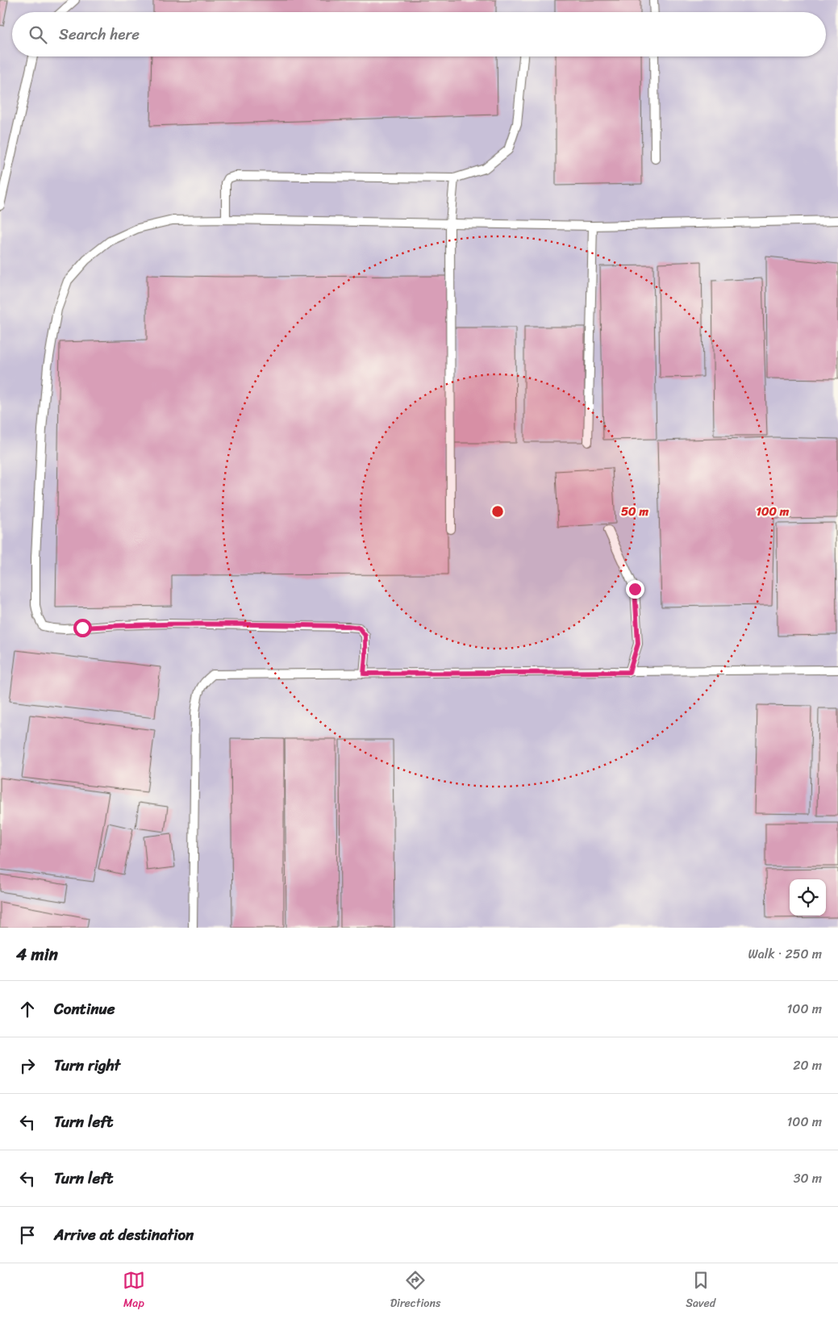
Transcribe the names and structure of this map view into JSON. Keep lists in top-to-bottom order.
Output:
{
  "page": {
    "search": "Search here",
    "heading": ["4 min", "Walk · 250 m"],
    "list": [
      ["Continue", "100 m"],
      ["Turn right", "20 m"],
      ["Turn left", "100 m"],
      ["Turn left", "30 m"],
      "Arrive at destination"
    ],
    "nav": ["Map", "Directions", "Saved"]
  },
  "rings": ["50 m", "100 m"]
}
